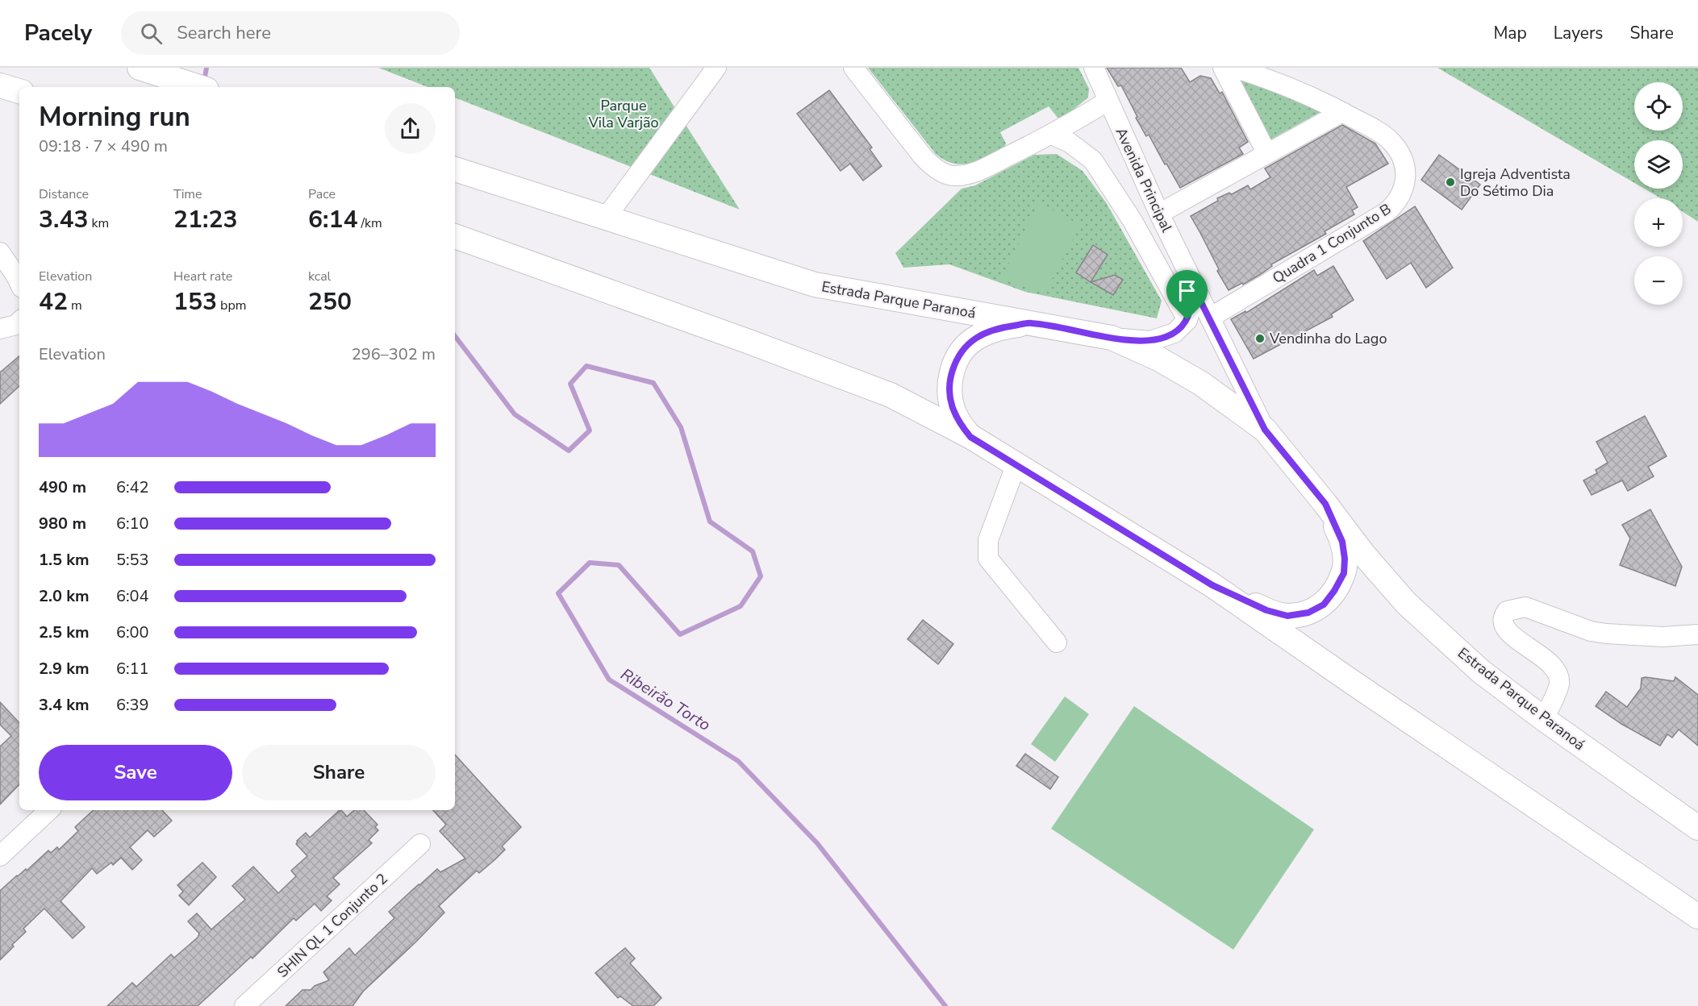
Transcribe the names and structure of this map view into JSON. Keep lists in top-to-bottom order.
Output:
{
  "streets": {
    "main road": ["Estrada Parque Paranoá"],
    "street": ["Avenida Principal", "Quadra 1 Conjunto B", "SHIN QL 1 Conjunto 2"]
  },
  "crossings": [
    ["Avenida Principal", "Quadra 1 Conjunto B"],
    ["Avenida Principal", "Estrada Parque Paranoá"]
  ],
  "water": ["Ribeirão Torto"],
  "parks": ["Parque Vila Varjão"],
  "places": ["Igreja Adventista Do Sétimo Dia", "Vendinha do Lago"],
  "page": {
    "header": "Pacely",
    "search": "Search here",
    "nav": ["Map", "Layers", "Share"],
    "map_buttons": ["+", "−"],
    "heading": ["Morning run", "09:18 · 7 × 490 m"],
    "stats": [
      ["Distance", "3.43 km"],
      ["Time", "21:23"],
      ["Pace", "6:14 /km"],
      ["Elevation", "42 m"],
      ["Heart rate", "153 bpm"],
      ["kcal", "250"]
    ],
    "chart": ["Elevation", "296–302 m"],
    "list": [
      {
        "name": "490 m",
        "note": "6:42"
      },
      {
        "name": "980 m",
        "note": "6:10"
      },
      {
        "name": "1.5 km",
        "note": "5:53"
      },
      {
        "name": "2.0 km",
        "note": "6:04"
      },
      {
        "name": "2.5 km",
        "note": "6:00"
      },
      {
        "name": "2.9 km",
        "note": "6:11"
      },
      {
        "name": "3.4 km",
        "note": "6:39"
      }
    ],
    "buttons": ["Save", "Share"]
  }
}
